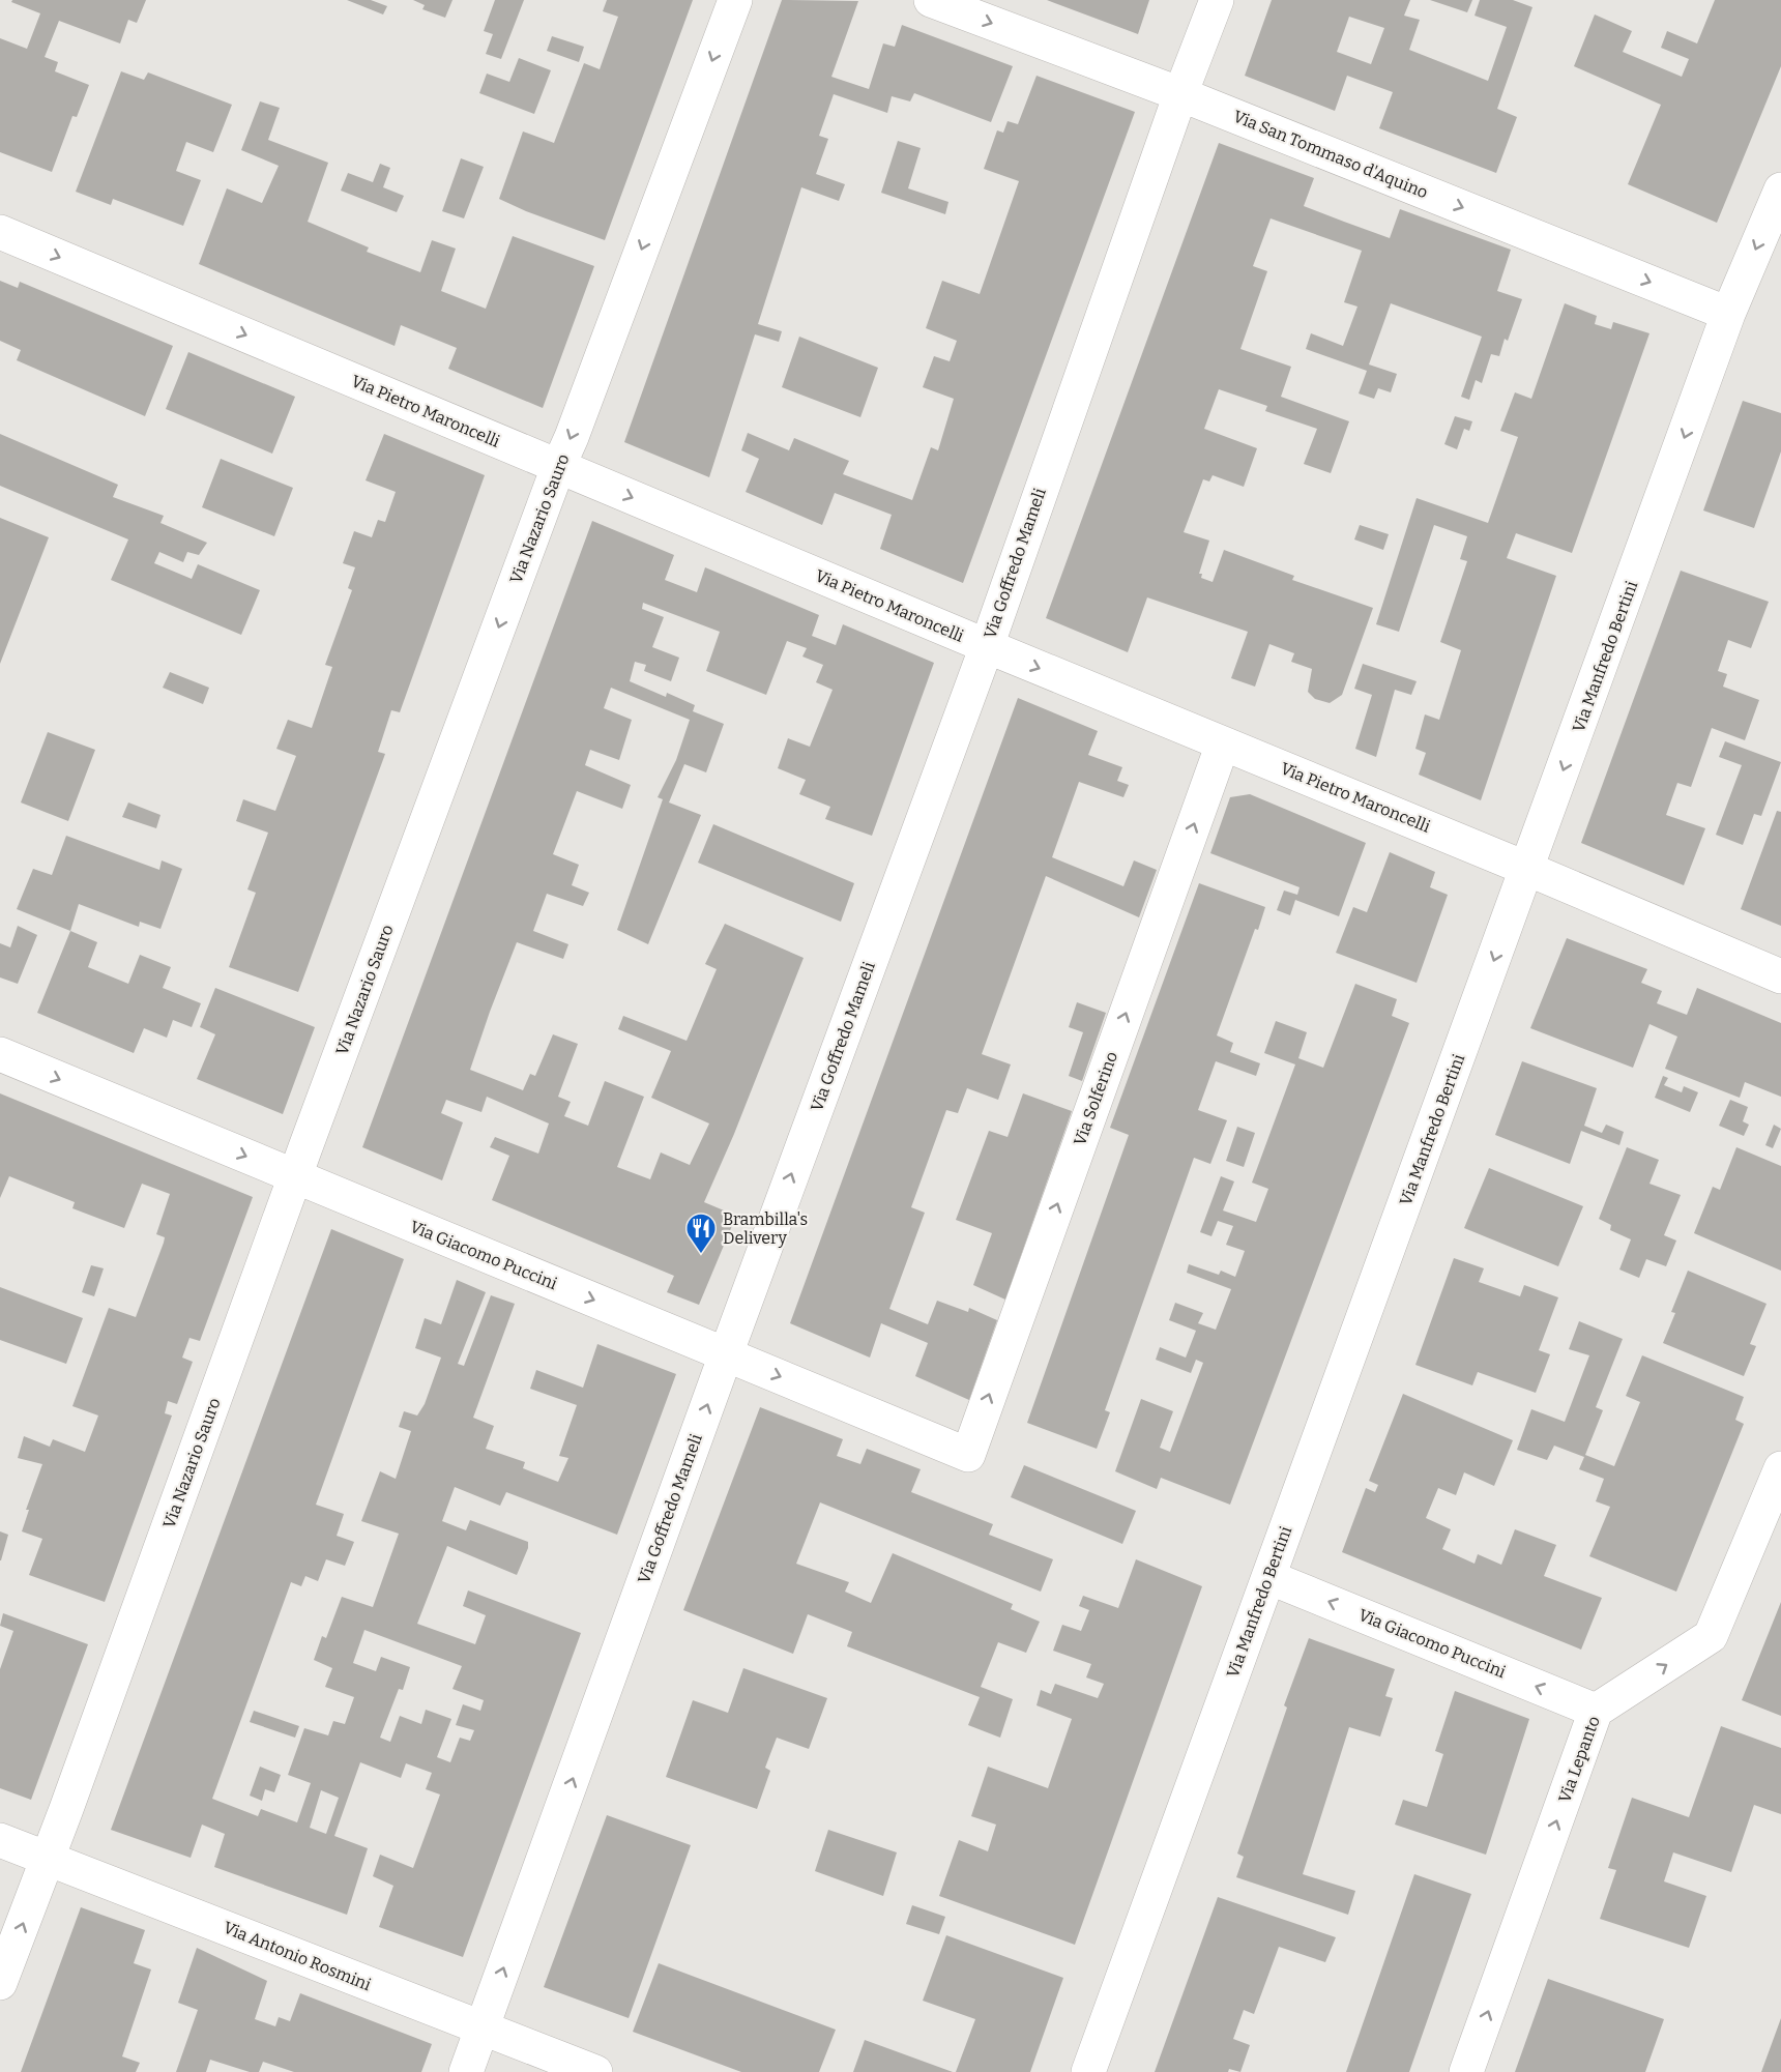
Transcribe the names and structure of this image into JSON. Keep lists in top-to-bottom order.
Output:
{
  "streets": {
    "street": [
      "Via San Tommaso d'Aquino",
      "Via Pietro Maroncelli",
      "Via Nazario Sauro",
      "Via Goffredo Mameli",
      "Via Manfredo Bertini",
      "Via Solferino",
      "Via Giacomo Puccini",
      "Via Lepanto",
      "Via Antonio Rosmini"
    ]
  },
  "crossings": [
    ["Via San Tommaso d'Aquino", "Via Goffredo Mameli"],
    ["Via San Tommaso d'Aquino", "Via Manfredo Bertini"],
    ["Via Pietro Maroncelli", "Via Nazario Sauro"],
    ["Via Pietro Maroncelli", "Via Goffredo Mameli"],
    ["Via Pietro Maroncelli", "Via Manfredo Bertini"],
    ["Via Pietro Maroncelli", "Via Solferino"],
    ["Via Nazario Sauro", "Via Giacomo Puccini"],
    ["Via Nazario Sauro", "Via Antonio Rosmini"],
    ["Via Goffredo Mameli", "Via Giacomo Puccini"],
    ["Via Goffredo Mameli", "Via Antonio Rosmini"],
    ["Via Manfredo Bertini", "Via Giacomo Puccini"],
    ["Via Solferino", "Via Giacomo Puccini"],
    ["Via Giacomo Puccini", "Via Lepanto"]
  ],
  "one_way": [
    "Via San Tommaso d'Aquino",
    "Via Pietro Maroncelli",
    "Via Nazario Sauro",
    "Via Goffredo Mameli",
    "Via Manfredo Bertini",
    "Via Solferino",
    "Via Lepanto"
  ],
  "places": {
    "restaurant": ["Brambilla's Delivery"]
  }
}
